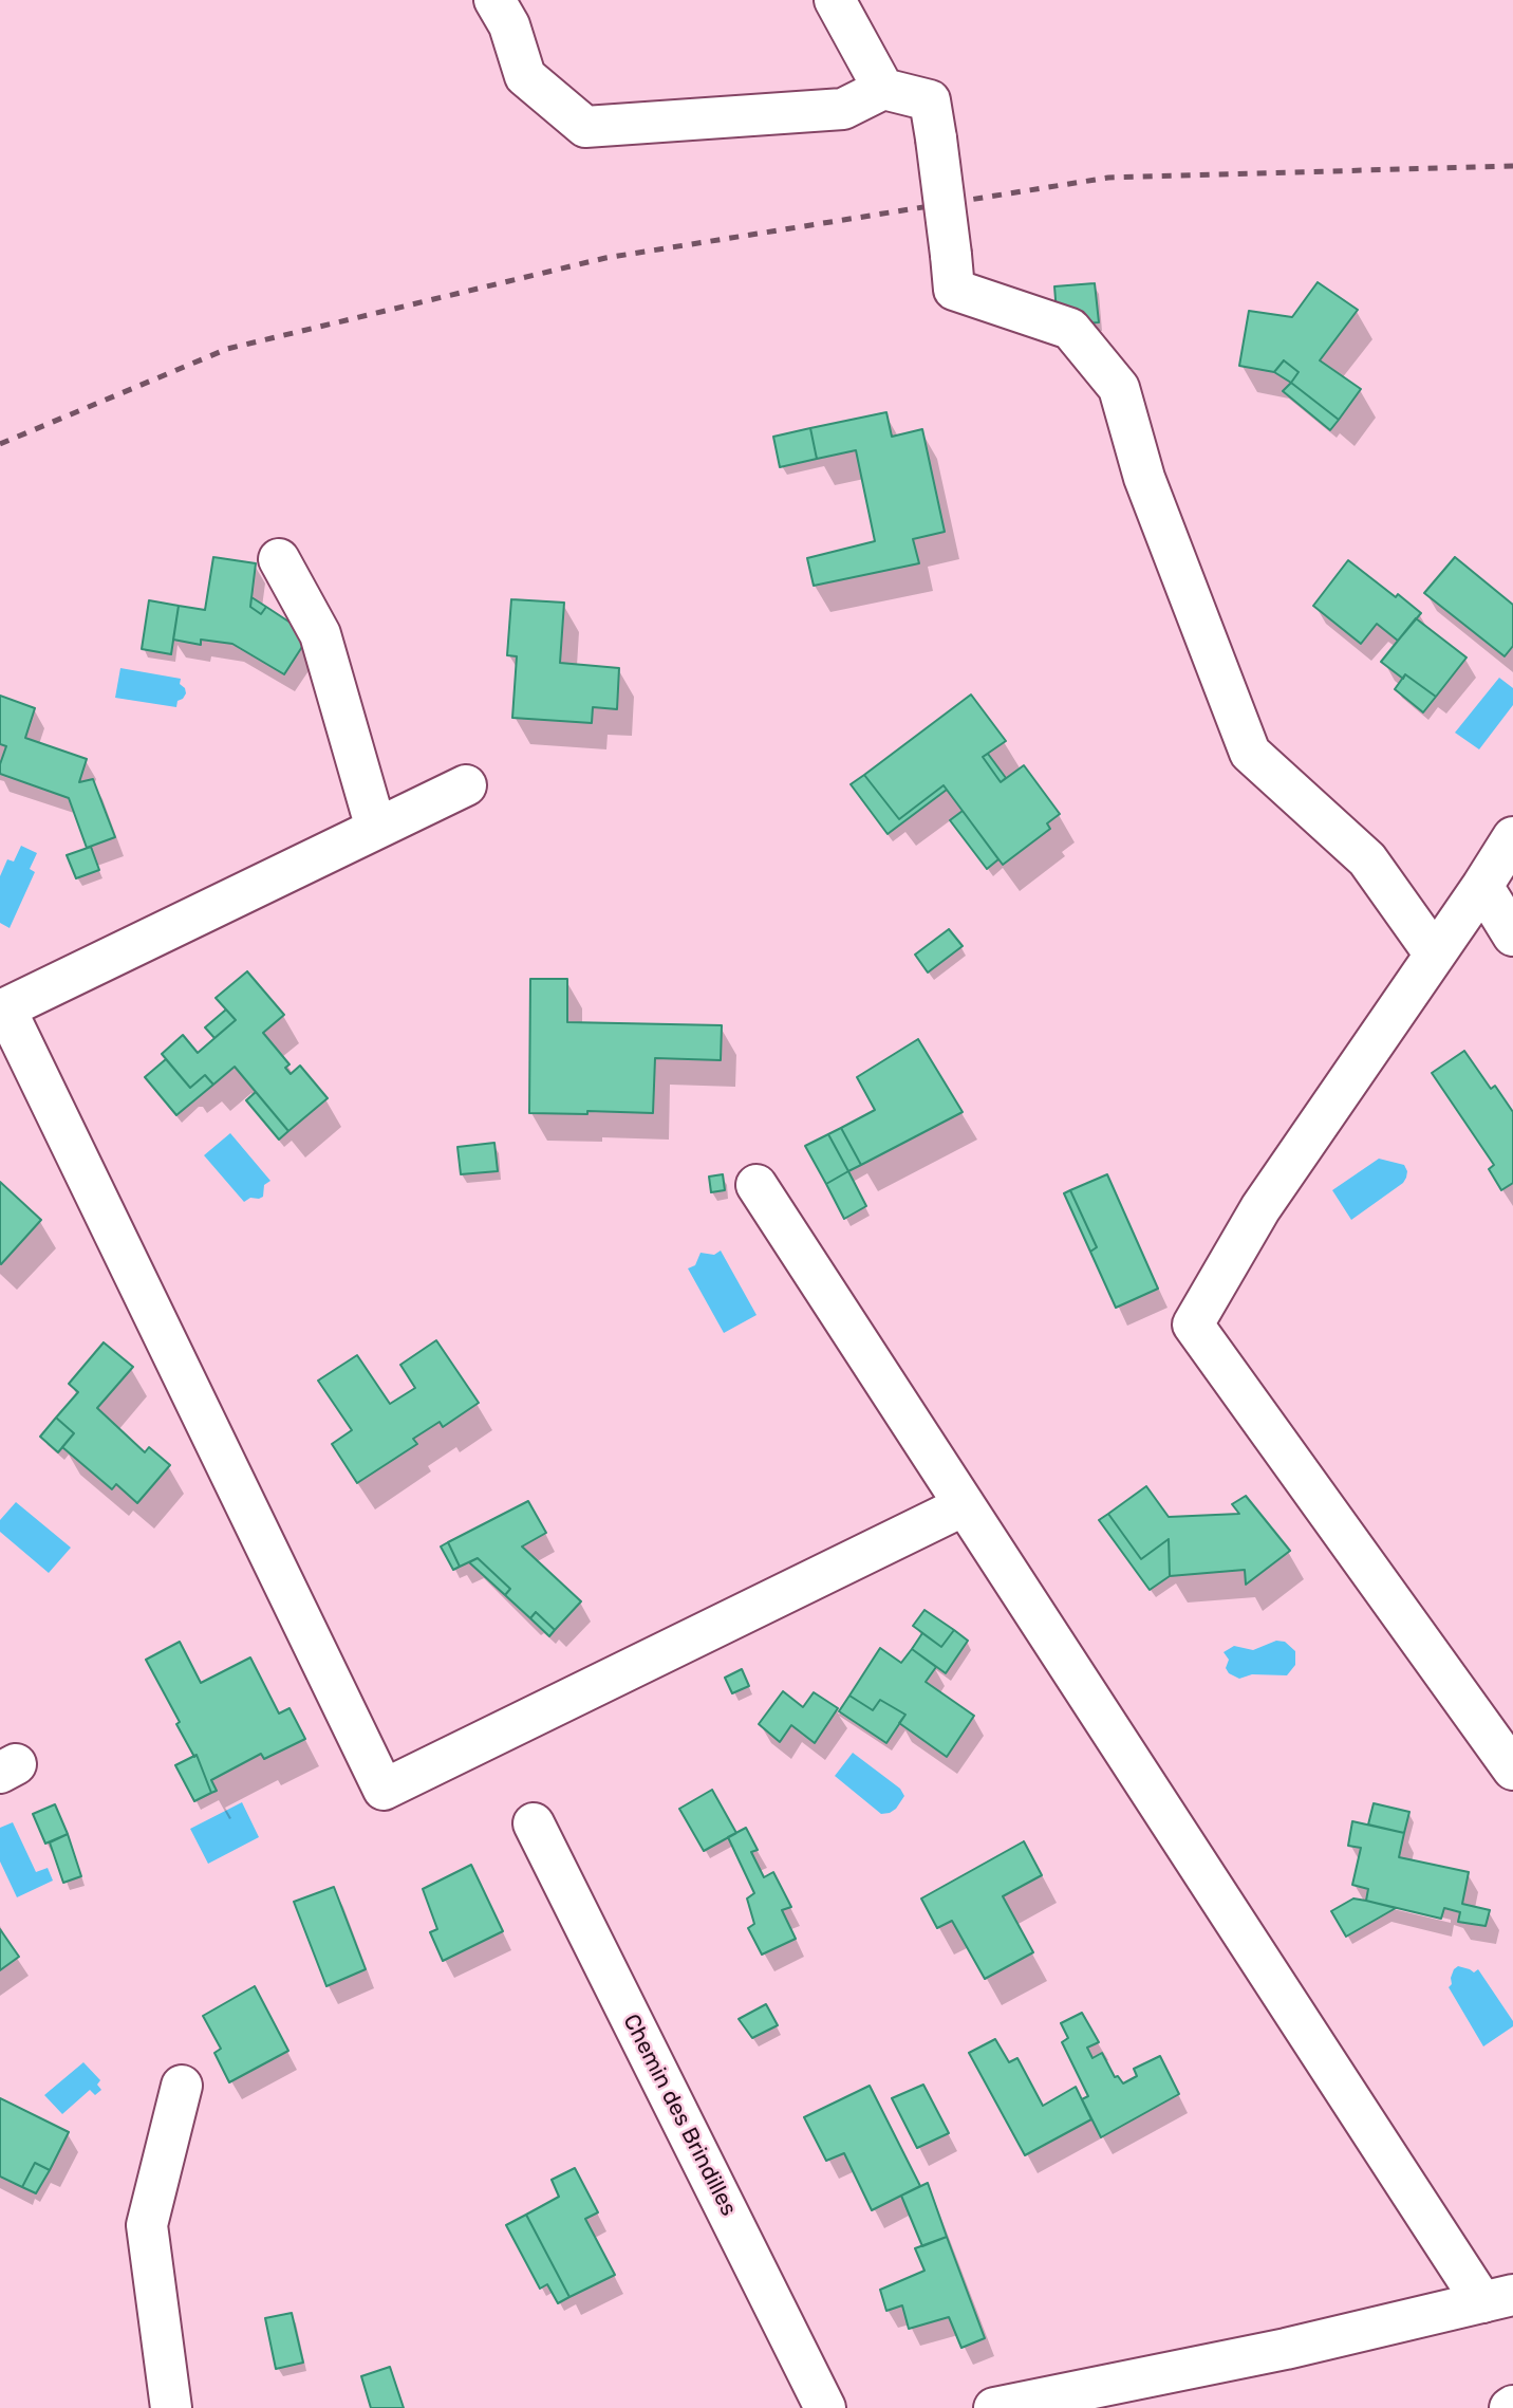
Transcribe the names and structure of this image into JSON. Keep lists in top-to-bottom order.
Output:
{
  "streets": {
    "street": ["Chemin des Brindilles"]
  }
}
